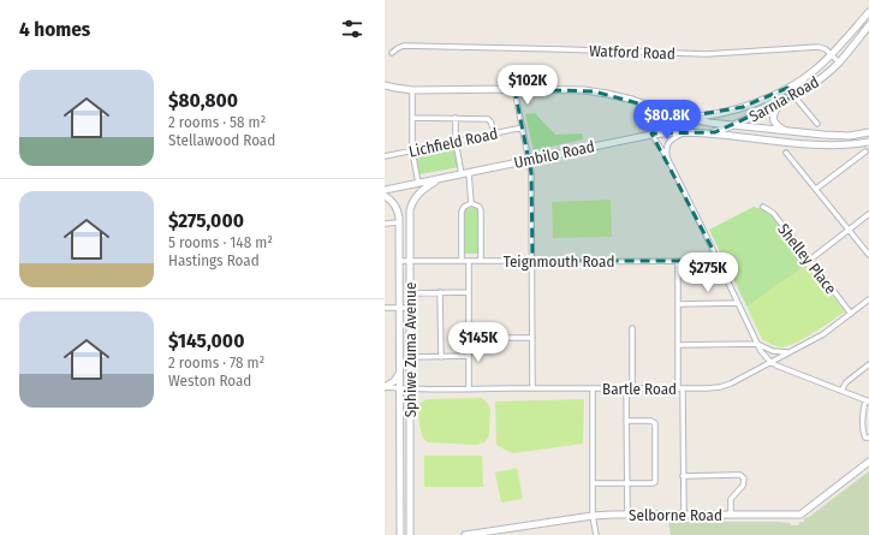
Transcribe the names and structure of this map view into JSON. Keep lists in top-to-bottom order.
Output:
{
  "streets": {
    "main road": [
      "Sarnia Road",
      "Umbilo Road",
      "Sphiwe Zuma Avenue",
      "Selborne Road"
    ],
    "street": [
      "Watford Road",
      "Lichfield Road",
      "Shelley Place",
      "Teignmouth Road",
      "Bartle Road"
    ]
  },
  "crossings": [
    ["Watford Road", "Sarnia Road"],
    ["Sarnia Road", "Umbilo Road"],
    ["Umbilo Road", "Sphiwe Zuma Avenue"],
    ["Shelley Place", "Bartle Road"],
    ["Teignmouth Road", "Sphiwe Zuma Avenue"],
    ["Sphiwe Zuma Avenue", "Bartle Road"]
  ],
  "page": {
    "heading": "4 homes",
    "list": [
      {
        "name": "$80,800",
        "note": "2 rooms · 58 m² · Stellawood Road"
      },
      {
        "name": "$275,000",
        "note": "5 rooms · 148 m² · Hastings Road"
      },
      {
        "name": "$145,000",
        "note": "2 rooms · 78 m² · Weston Road"
      }
    ],
    "price": [
      "$102K",
      "$80.8K",
      "$275K",
      "$145K"
    ]
  }
}
